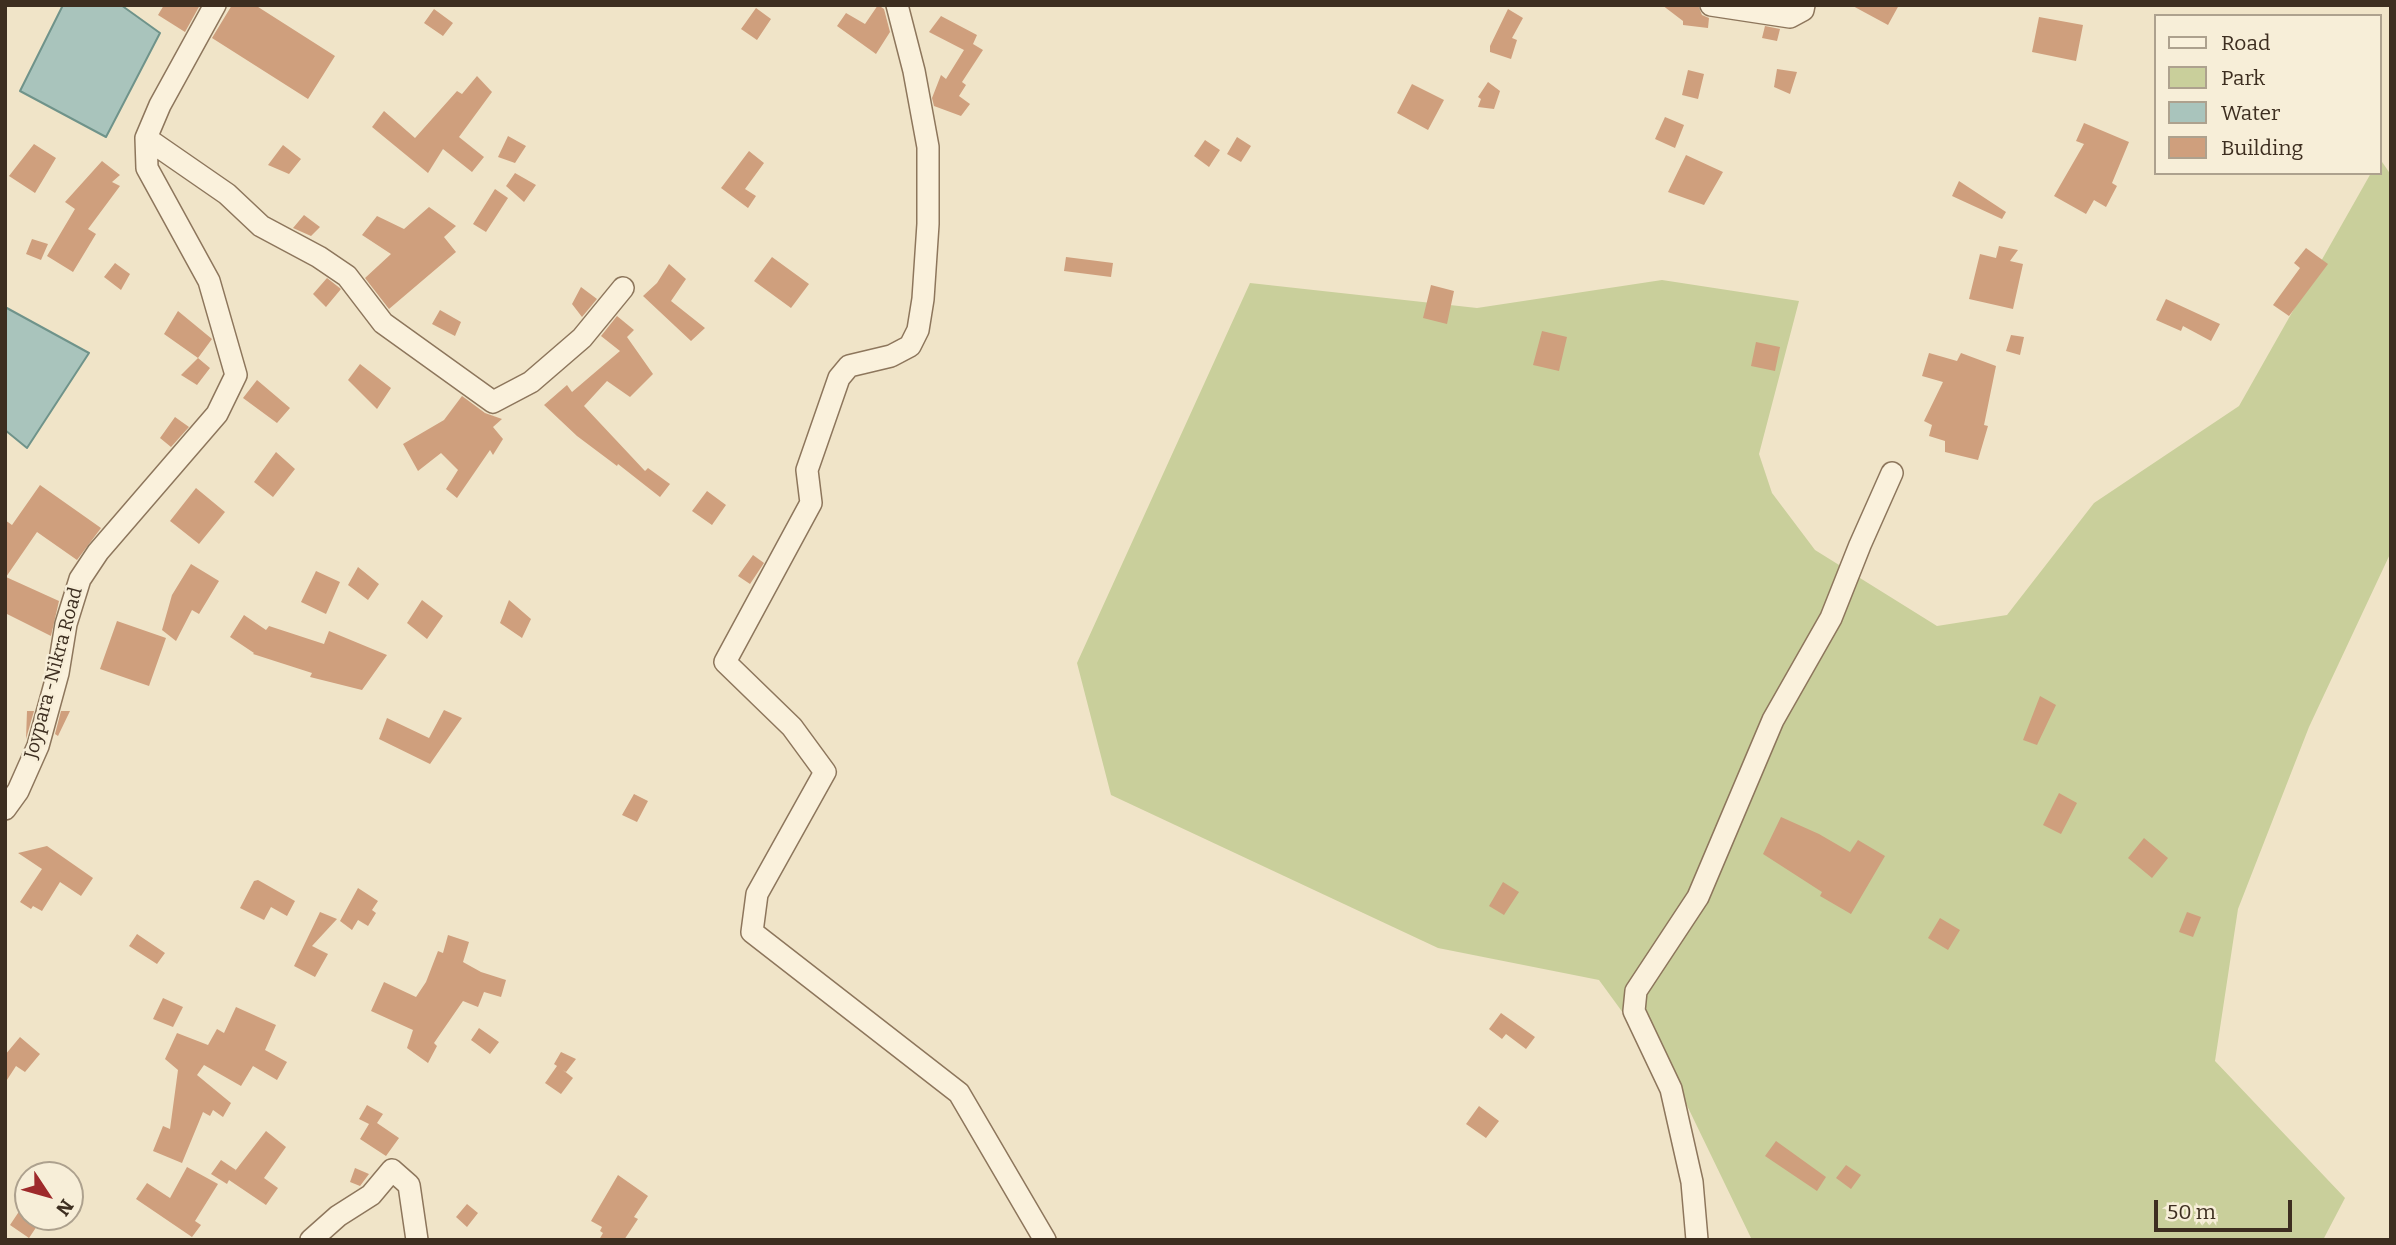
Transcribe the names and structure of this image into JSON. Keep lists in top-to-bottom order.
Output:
{
  "streets": {
    "street": ["Joypara -Nikra Road"]
  },
  "legend": [
    "Road",
    "Park",
    "Water",
    "Building"
  ],
  "scale_bar": "50 m",
  "north": "bottom right"
}
